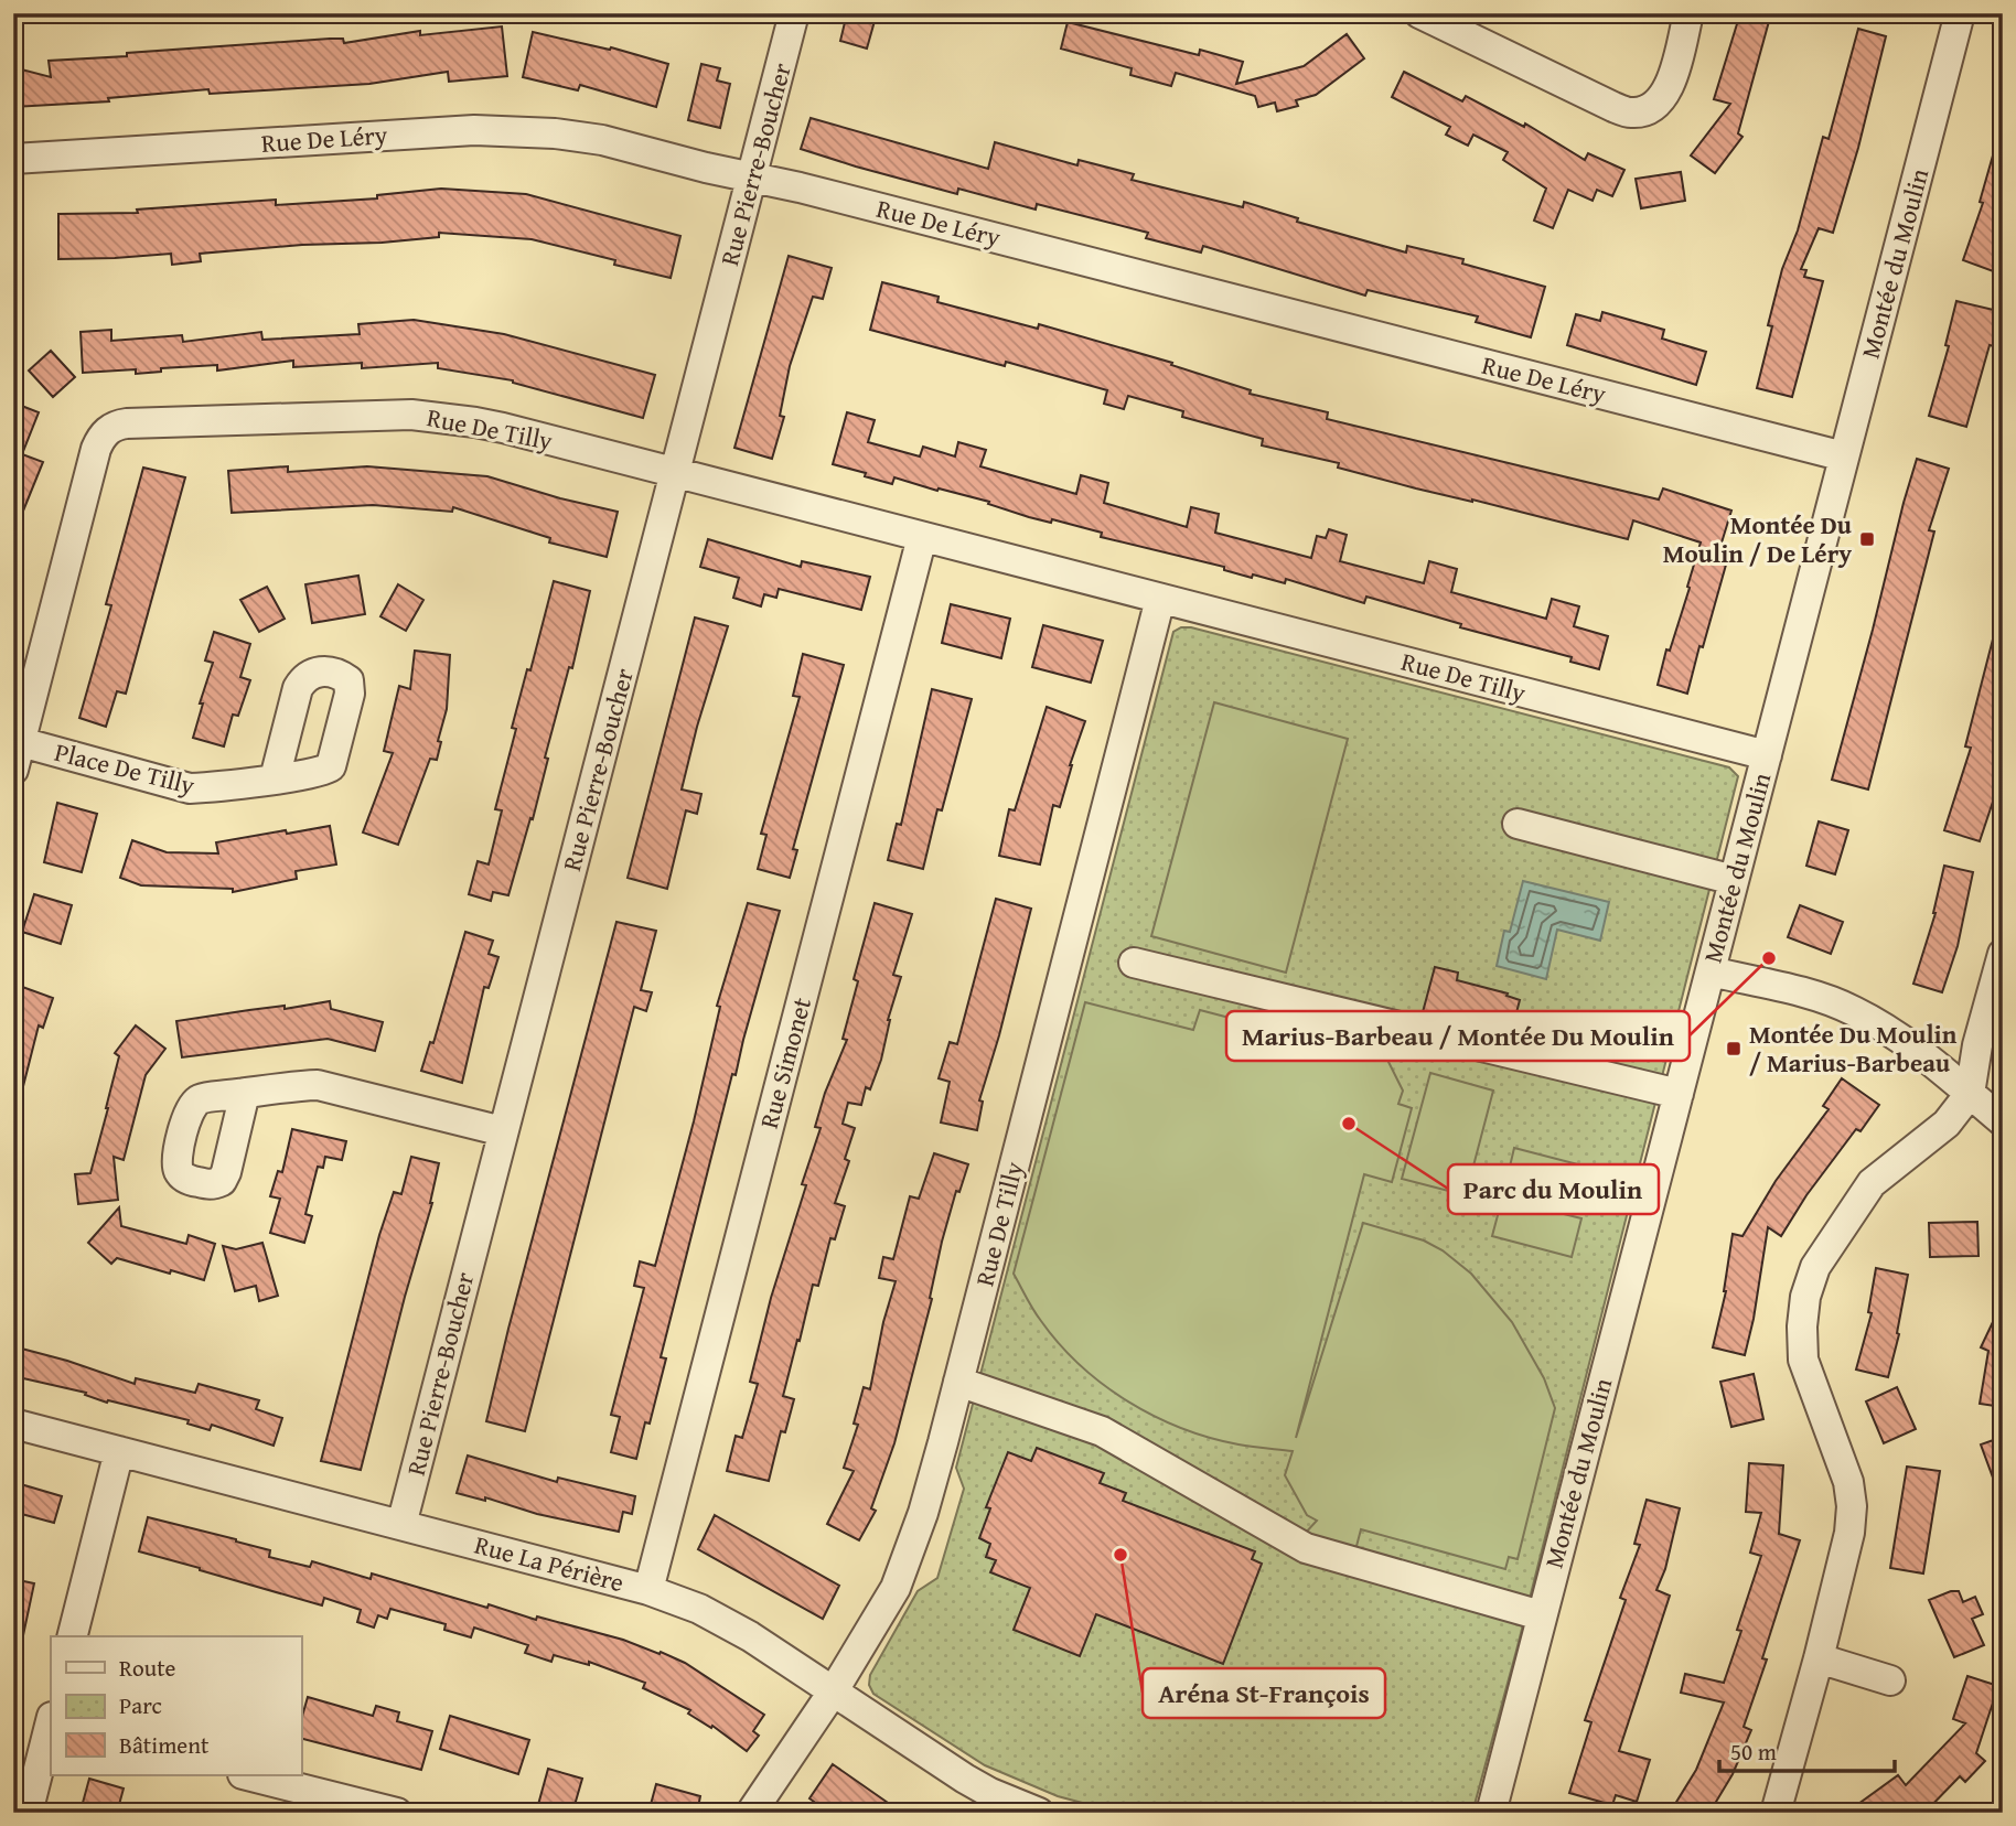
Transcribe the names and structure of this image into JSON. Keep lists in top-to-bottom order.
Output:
{
  "streets": {
    "street": [
      "Rue De Léry",
      "Rue Pierre-Boucher",
      "Montée du Moulin",
      "Rue De Tilly",
      "Place De Tilly",
      "Rue Simonet",
      "Rue La Périère"
    ]
  },
  "crossings": [
    ["Rue De Léry", "Rue Pierre-Boucher"],
    ["Rue De Léry", "Montée du Moulin"],
    ["Rue Pierre-Boucher", "Rue De Tilly"],
    ["Rue Pierre-Boucher", "Rue La Périère"],
    ["Montée du Moulin", "Rue De Tilly"],
    ["Rue De Tilly", "Place De Tilly"],
    ["Rue De Tilly", "Rue Simonet"],
    ["Rue De Tilly", "Rue La Périère"],
    ["Rue Simonet", "Rue La Périère"]
  ],
  "places": {
    "transit": ["Montée Du Moulin / De Léry", "Montée Du Moulin / Marius-Barbeau"],
    "other": ["Marius-Barbeau / Montée Du Moulin", "Parc du Moulin", "Aréna St-François"]
  },
  "legend": ["Route", "Parc", "Bâtiment"],
  "scale_bar": "50 m"
}
